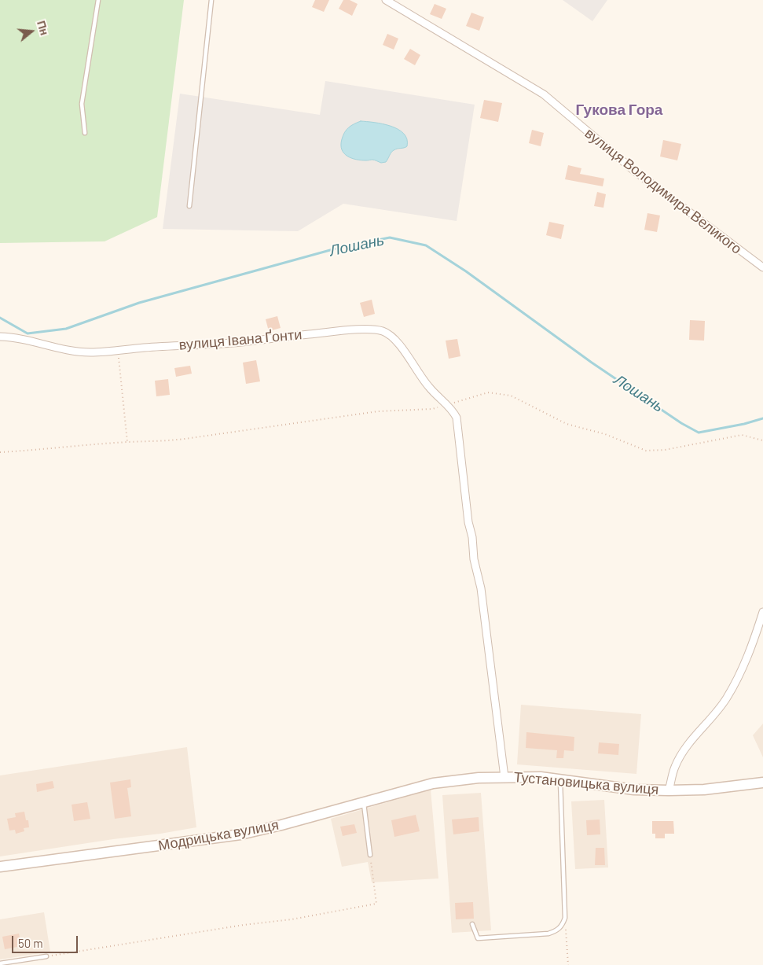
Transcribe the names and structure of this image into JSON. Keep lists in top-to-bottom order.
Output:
{
  "streets": {
    "street": [
      "вулиця Володимира Великого",
      "вулиця Івана Ґонти",
      "Тустановицька вулиця",
      "Модрицька вулиця"
    ]
  },
  "crossings": [
    ["вулиця Івана Ґонти", "Тустановицька вулиця"],
    ["Тустановицька вулиця", "Модрицька вулиця"]
  ],
  "districts": ["Гукова Гора"],
  "water": ["Лошань"],
  "scale_bar": "50 m",
  "north": "right"
}
